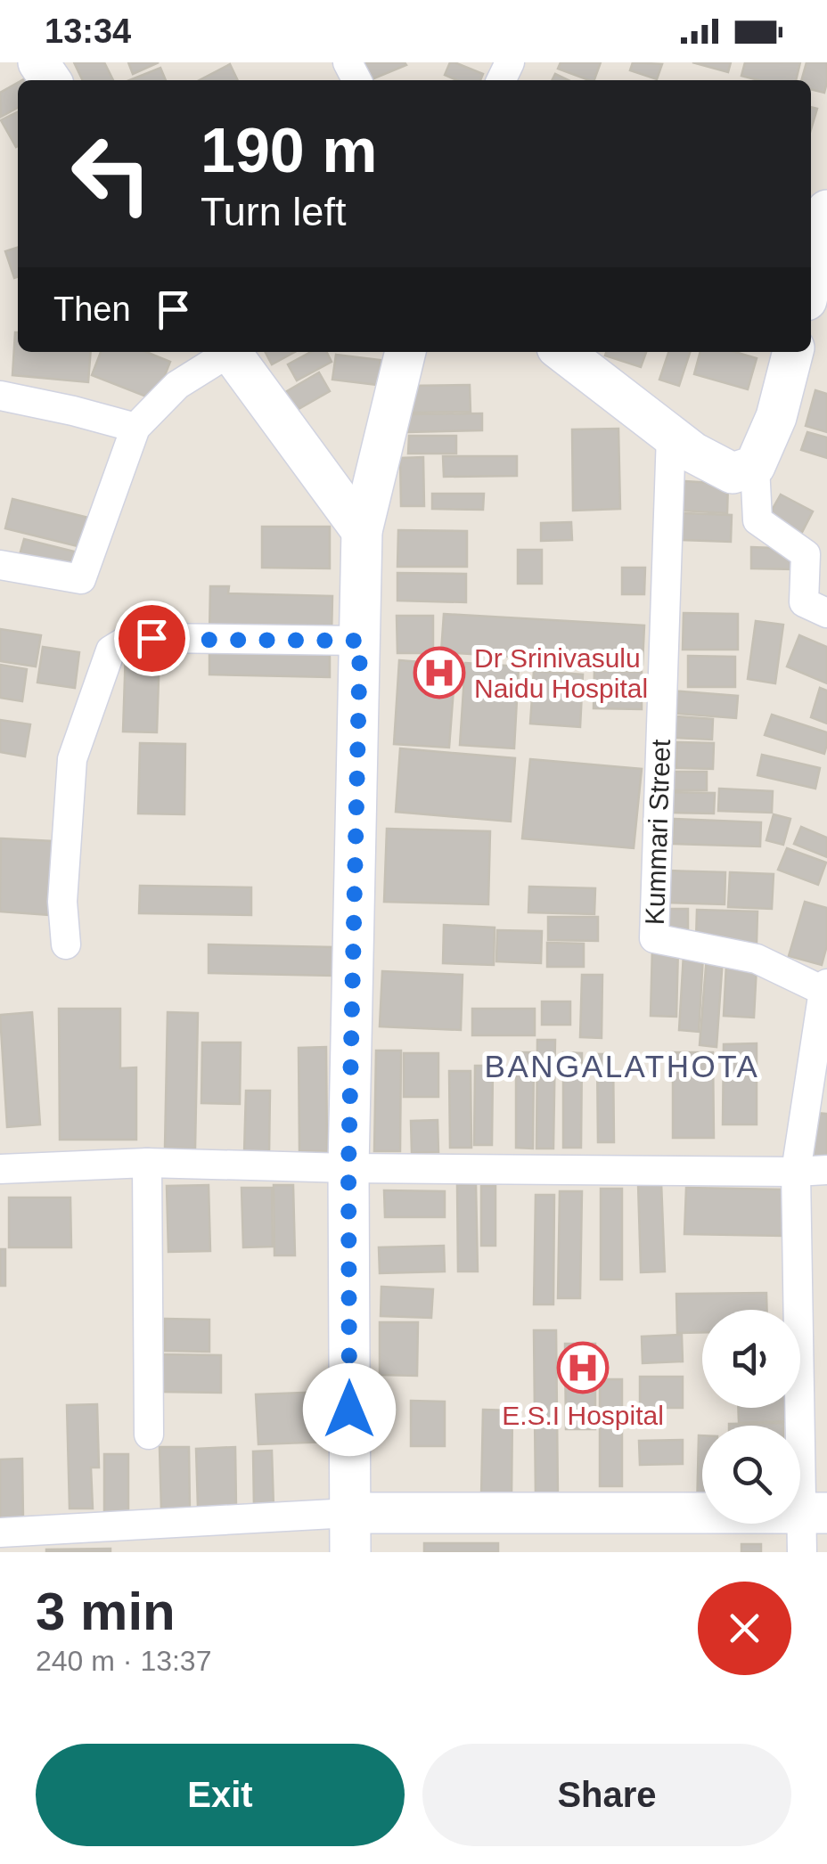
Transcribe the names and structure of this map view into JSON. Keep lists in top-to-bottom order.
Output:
{
  "streets": {
    "street": ["Kummari Street"]
  },
  "districts": ["BANGALATHOTA"],
  "places": {
    "hospital": ["Dr Srinivasulu Naidu Hospital", "E.S.I Hospital"]
  },
  "page": {
    "status": "13:34",
    "turn": ["190 m", "Turn left"],
    "then": "Then",
    "heading": ["3 min", "240 m · 13:37"],
    "buttons": ["Exit", "Share"]
  }
}
